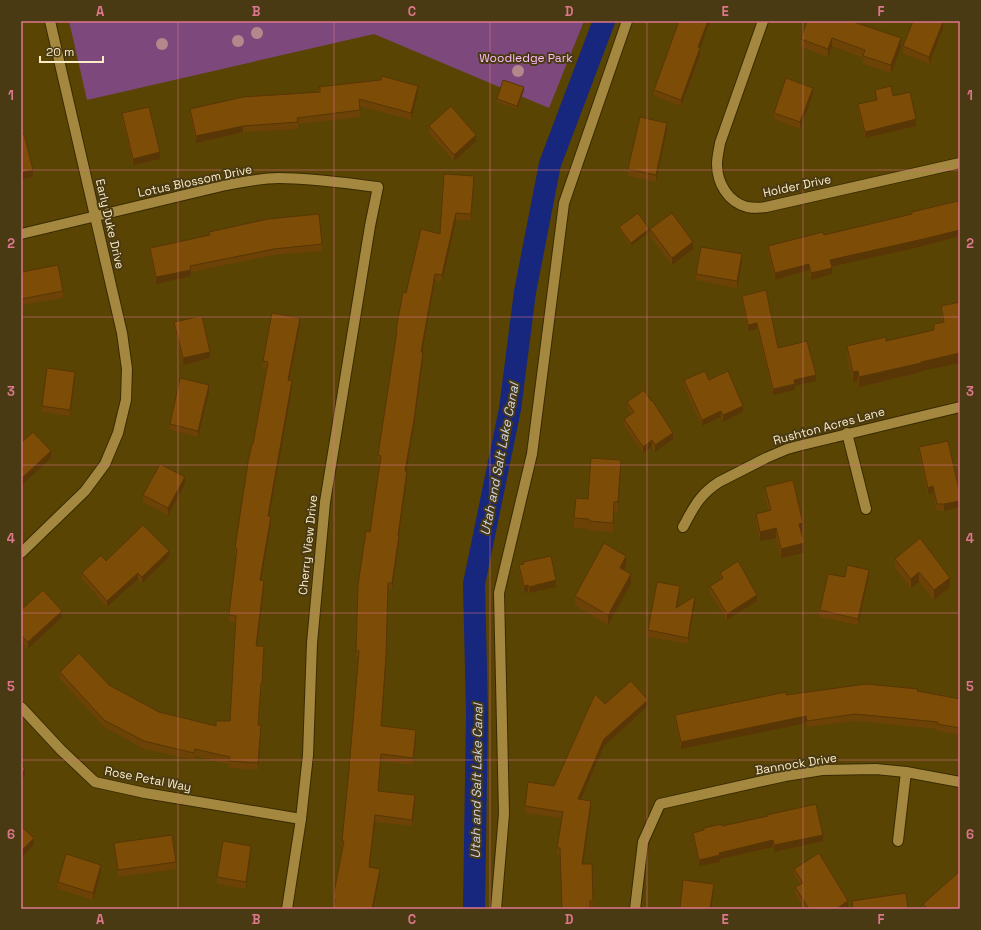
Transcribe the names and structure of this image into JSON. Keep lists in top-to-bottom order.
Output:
{
  "streets": {
    "street": [
      "Lotus Blossom Drive",
      "Holder Drive",
      "Early Duke Drive",
      "Rushton Acres Lane",
      "Cherry View Drive",
      "Bannock Drive",
      "Rose Petal Way"
    ]
  },
  "crossings": [
    ["Lotus Blossom Drive", "Early Duke Drive"],
    ["Lotus Blossom Drive", "Cherry View Drive"],
    ["Cherry View Drive", "Rose Petal Way"]
  ],
  "water": ["Utah and Salt Lake Canal"],
  "parks": ["Woodledge Park"],
  "scale_bar": "20 m",
  "grid": {
    "columns": [
      "A",
      "B",
      "C",
      "D",
      "E",
      "F"
    ],
    "rows": [
      "1",
      "2",
      "3",
      "4",
      "5",
      "6"
    ]
  }
}
